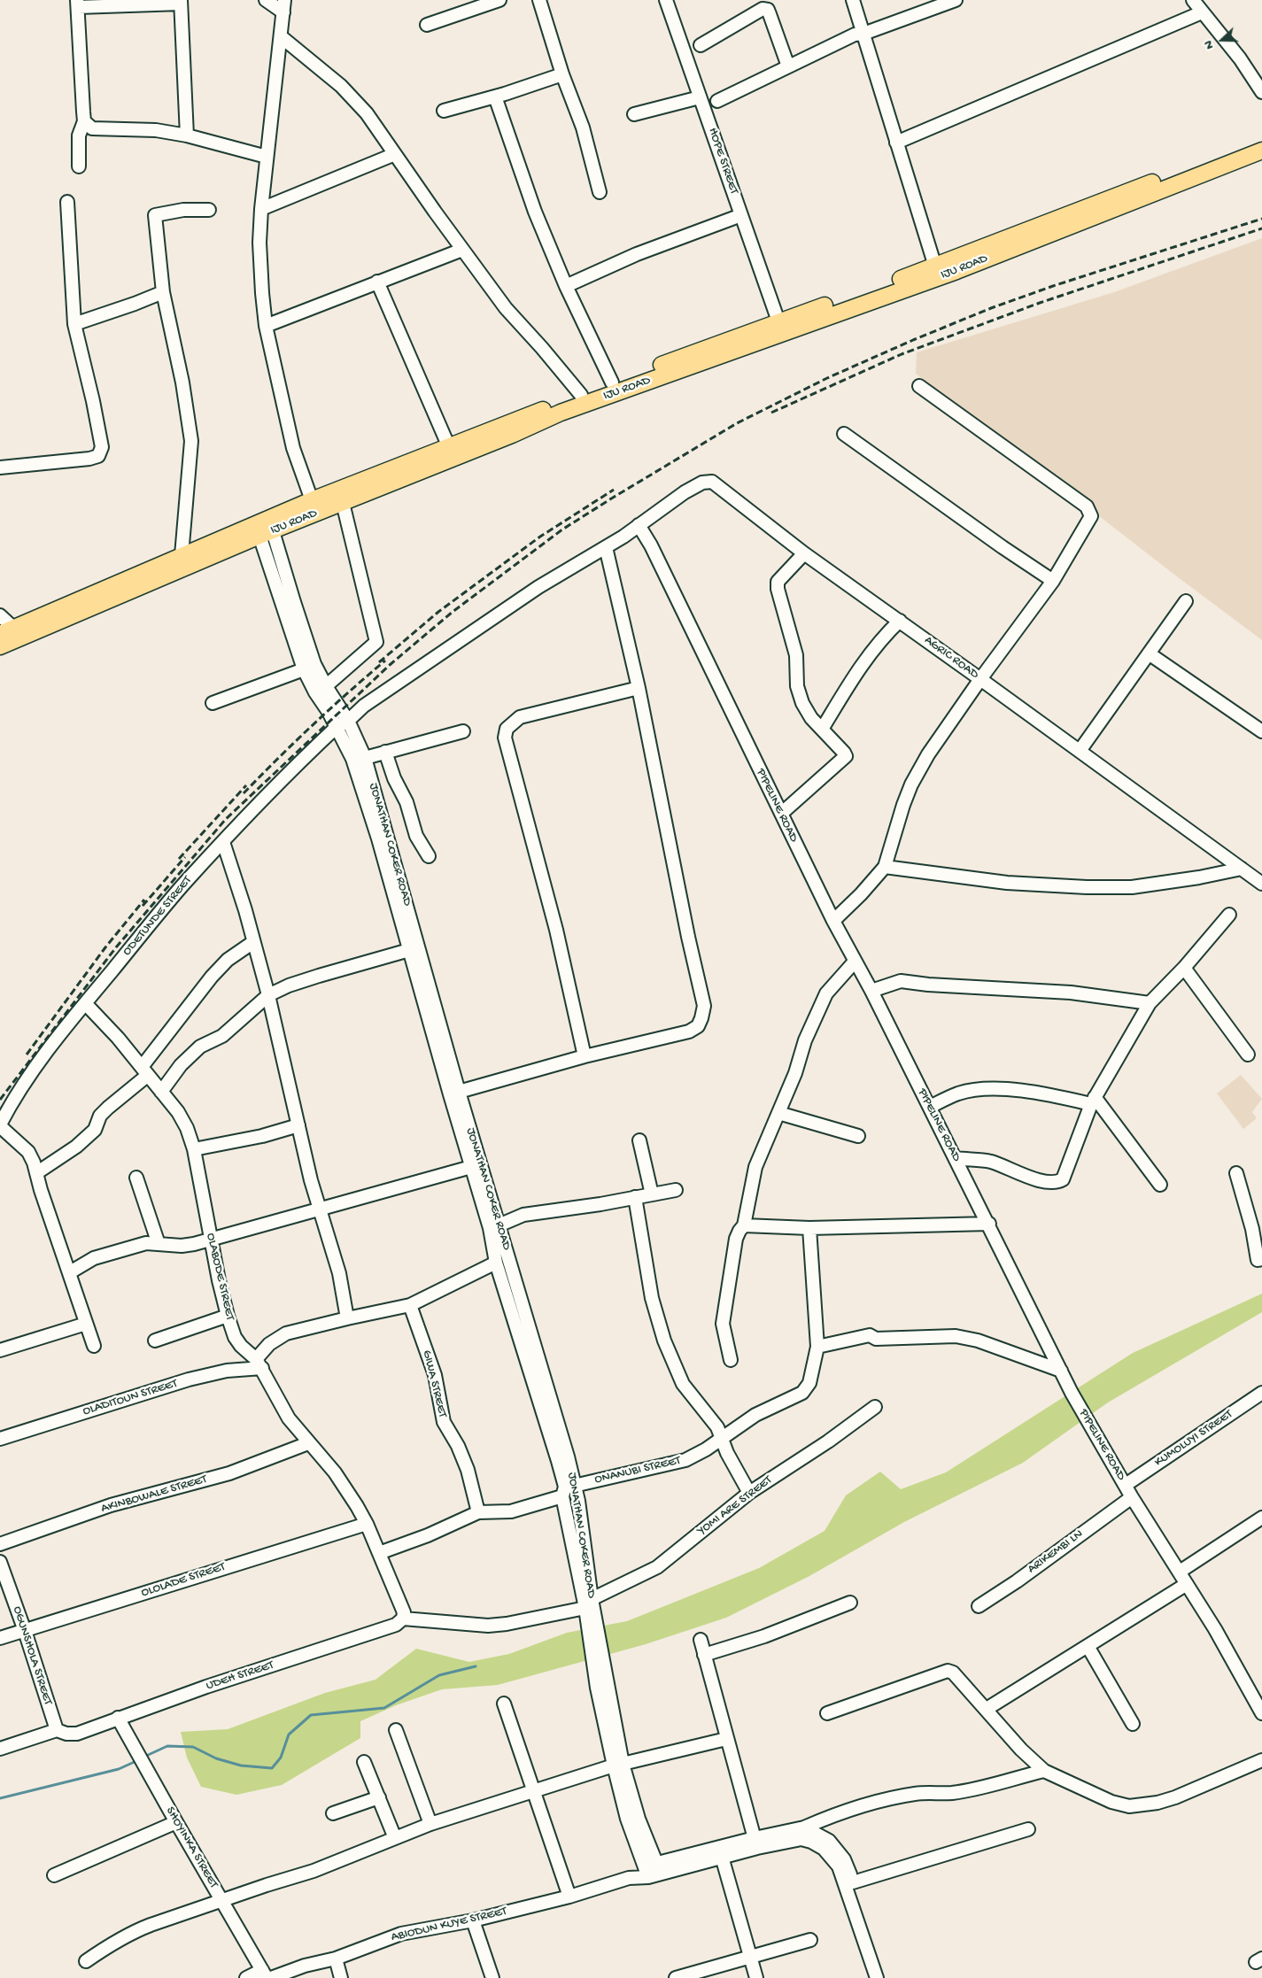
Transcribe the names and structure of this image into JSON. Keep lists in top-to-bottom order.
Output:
{
  "streets": {
    "main road": ["IJU ROAD"],
    "street": [
      "HOPE STREET",
      "AGRIC ROAD",
      "PIPELINE ROAD",
      "JONATHAN COKER ROAD",
      "ODETUNDE STREET",
      "OLABODE STREET",
      "GIWA STREET",
      "OLADITOUN STREET",
      "KUMOLUYI STREET",
      "ONANUBI STREET",
      "AKINBOWALE STREET",
      "YOMI ARE STREET",
      "ARIKEMBI LN",
      "OLOLADE STREET",
      "OGUNSHOLA STREET",
      "UDEH STREET",
      "SHOYINKA STREET",
      "ABIODUN KUYE STREET"
    ]
  },
  "crossings": [
    ["HOPE STREET", "IJU ROAD"],
    ["IJU ROAD", "JONATHAN COKER ROAD"],
    ["AGRIC ROAD", "PIPELINE ROAD"],
    ["AGRIC ROAD", "ODETUNDE STREET"],
    ["PIPELINE ROAD", "ODETUNDE STREET"],
    ["PIPELINE ROAD", "KUMOLUYI STREET"],
    ["PIPELINE ROAD", "ARIKEMBI LN"],
    ["JONATHAN COKER ROAD", "ODETUNDE STREET"],
    ["JONATHAN COKER ROAD", "ONANUBI STREET"],
    ["JONATHAN COKER ROAD", "YOMI ARE STREET"],
    ["JONATHAN COKER ROAD", "ABIODUN KUYE STREET"],
    ["ODETUNDE STREET", "OLABODE STREET"],
    ["OLABODE STREET", "OLADITOUN STREET"],
    ["OLABODE STREET", "AKINBOWALE STREET"],
    ["OLABODE STREET", "YOMI ARE STREET"],
    ["OLABODE STREET", "OLOLADE STREET"],
    ["OLABODE STREET", "UDEH STREET"],
    ["YOMI ARE STREET", "UDEH STREET"],
    ["OLOLADE STREET", "OGUNSHOLA STREET"],
    ["OGUNSHOLA STREET", "UDEH STREET"],
    ["UDEH STREET", "SHOYINKA STREET"],
    ["SHOYINKA STREET", "ABIODUN KUYE STREET"]
  ],
  "north": "left"
}
